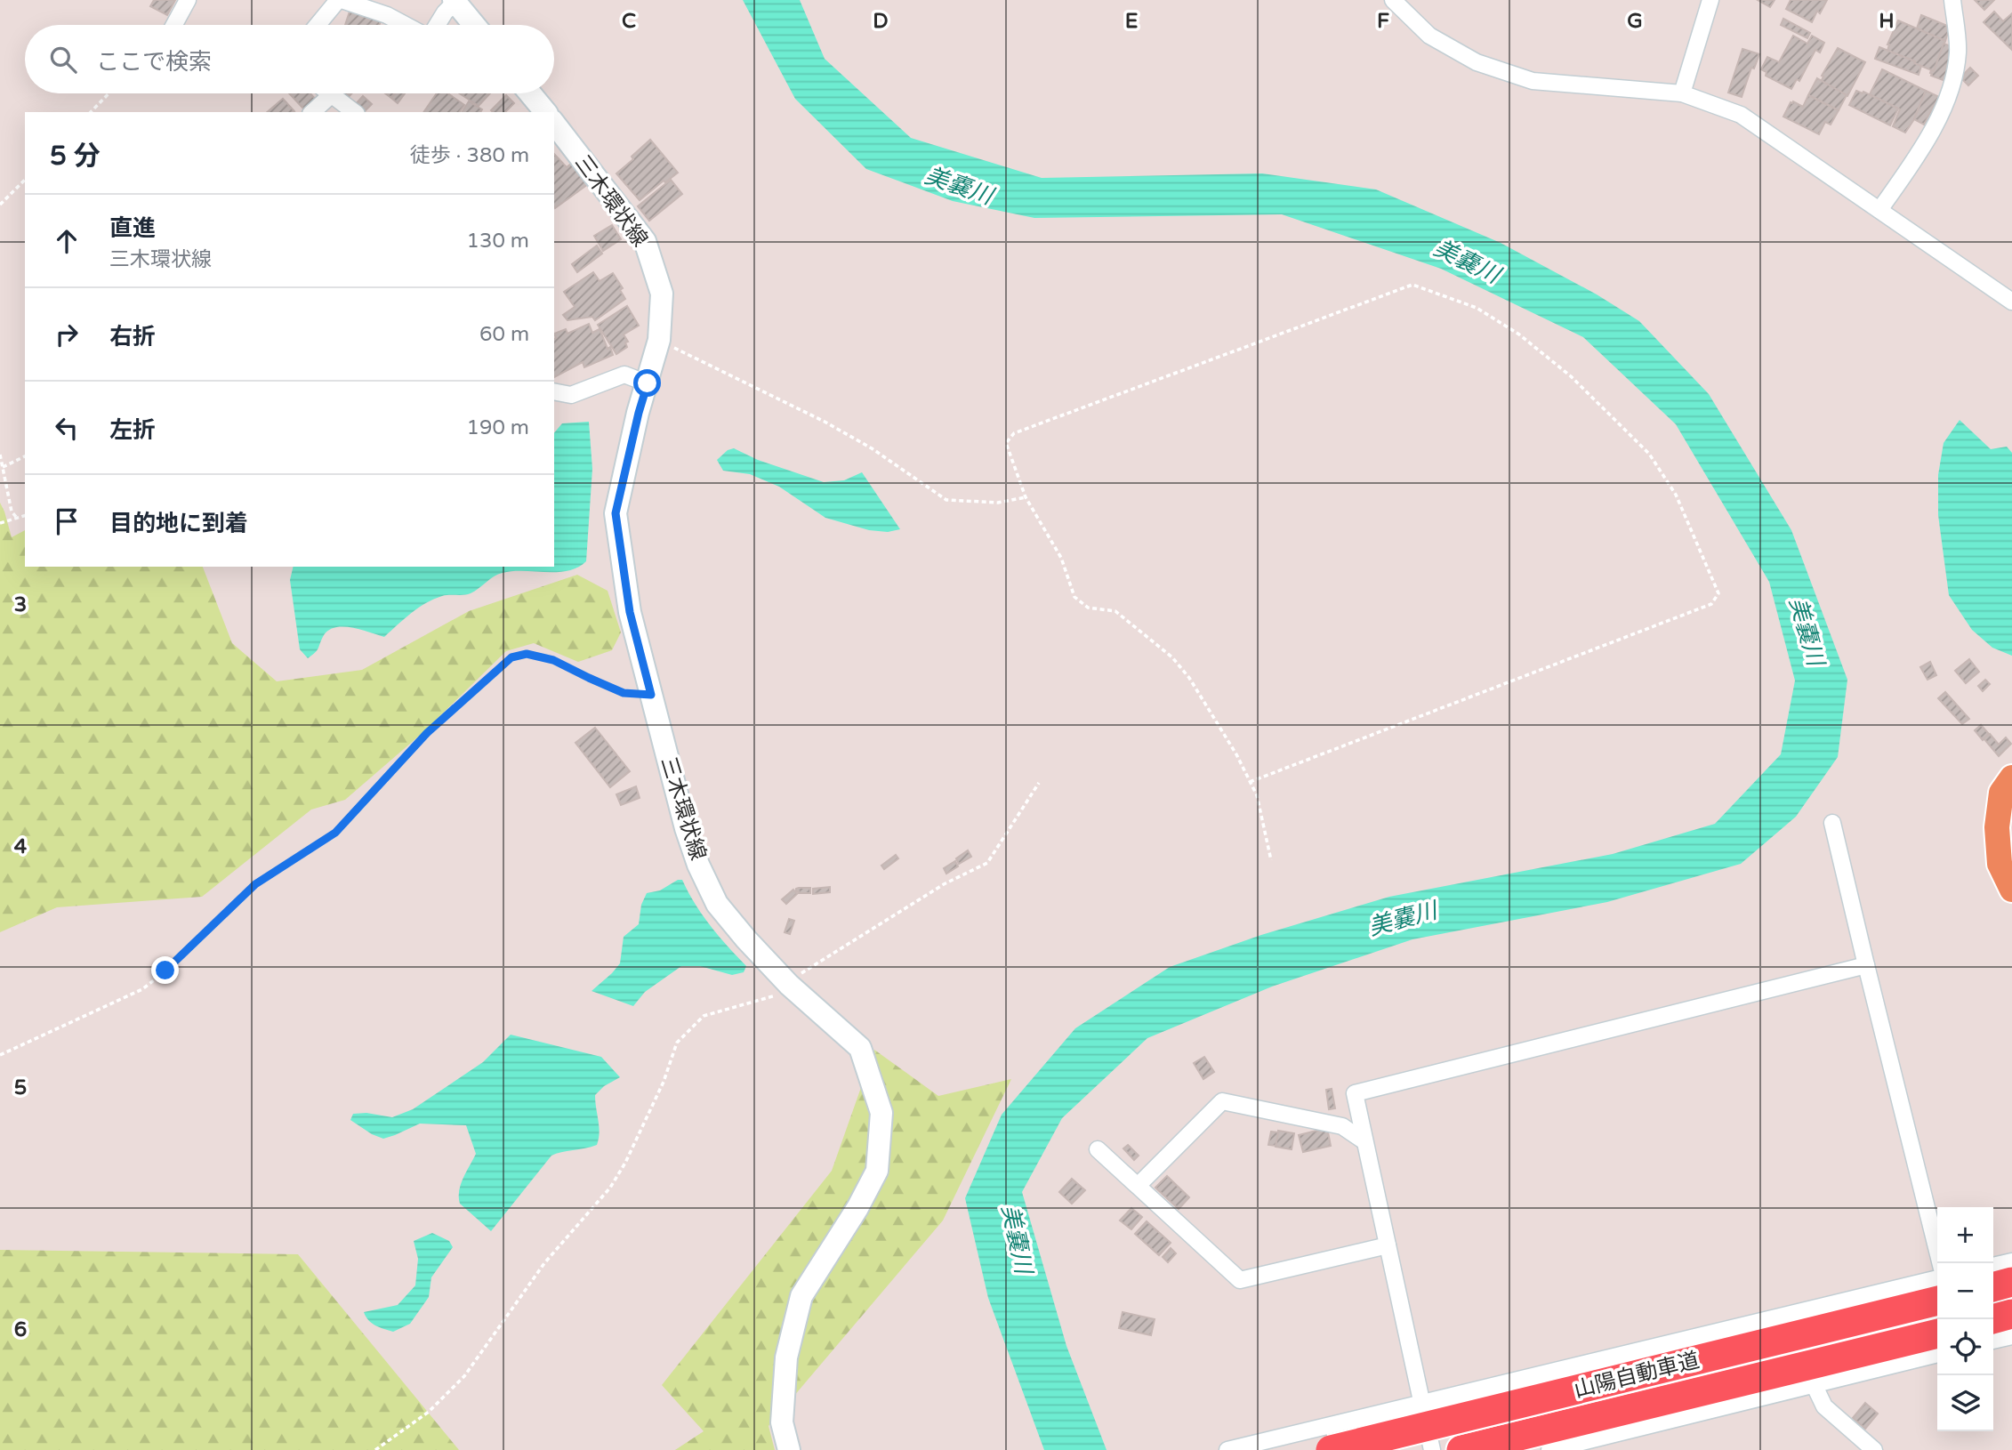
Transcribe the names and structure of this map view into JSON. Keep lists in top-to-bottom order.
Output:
{
  "streets": {
    "highway": ["山陽自動車道"],
    "main road": ["三木環状線"]
  },
  "water": ["美嚢川"],
  "page": {
    "search": "ここで検索",
    "heading": ["5 分", "徒歩 · 380 m"],
    "list": [
      ["直進", "三木環状線", "130 m"],
      ["右折", "60 m"],
      ["左折", "190 m"],
      "目的地に到着"
    ],
    "map_buttons": ["+", "−"]
  },
  "grid": {
    "columns": [
      "C",
      "D",
      "E",
      "F",
      "G",
      "H"
    ],
    "rows": [
      "3",
      "4",
      "5",
      "6"
    ]
  }
}
